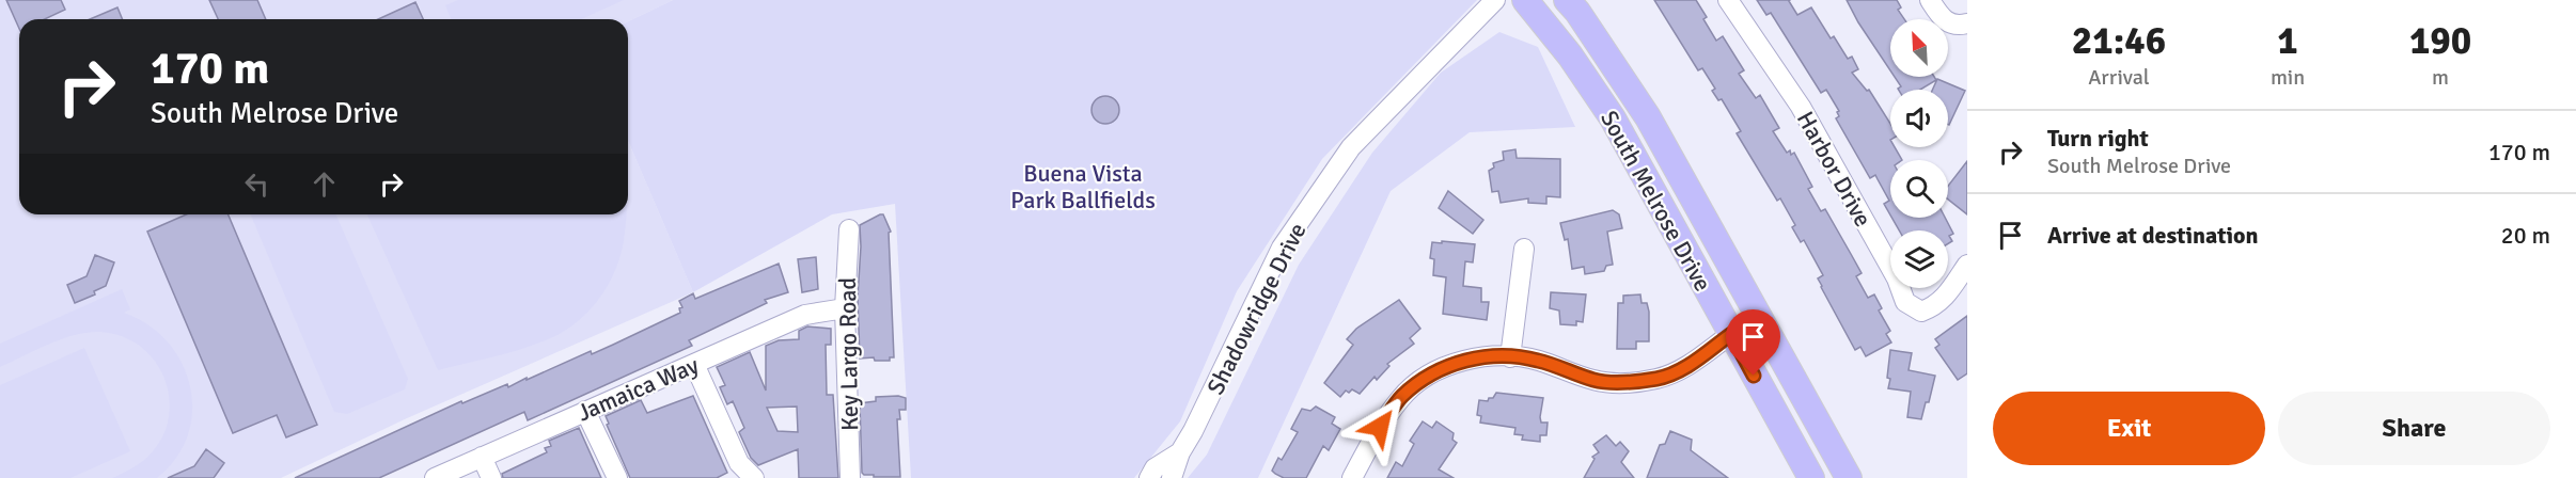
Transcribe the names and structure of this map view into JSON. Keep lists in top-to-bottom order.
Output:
{
  "streets": {
    "main road": ["South Melrose Drive"],
    "street": [
      "Harbor Drive",
      "Shadowridge Drive",
      "Key Largo Road",
      "Jamaica Way"
    ]
  },
  "crossings": [
    ["Key Largo Road", "Jamaica Way"]
  ],
  "parks": ["Buena Vista Park Ballfields"],
  "north": "top left",
  "page": {
    "eta": [
      "21:46",
      "Arrival",
      "1",
      "min",
      "190",
      "m"
    ],
    "turn": ["170 m", "South Melrose Drive"],
    "list": [
      {
        "name": "Turn right",
        "note": "South Melrose Drive",
        "value": "170 m"
      },
      {
        "name": "Arrive at destination",
        "value": "20 m"
      }
    ],
    "buttons": ["Exit", "Share"]
  }
}
